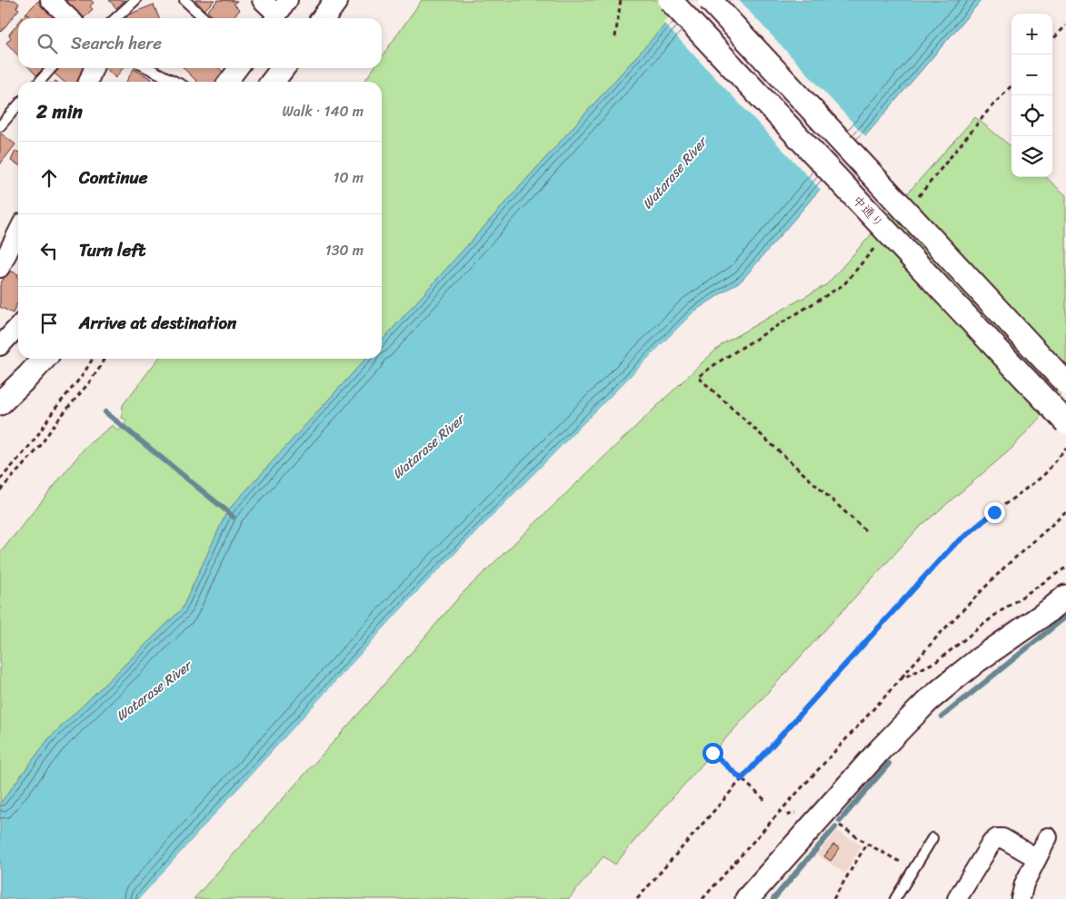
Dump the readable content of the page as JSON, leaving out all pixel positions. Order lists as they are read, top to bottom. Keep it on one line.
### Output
{"streets":{"street":["中通り"]},"water":["Watarase River"],"page":{"map_buttons":["+","−"],"search":"Search here","heading":["2 min","Walk · 140 m"],"list":[["Continue","10 m"],["Turn left","130 m"],"Arrive at destination"]}}
